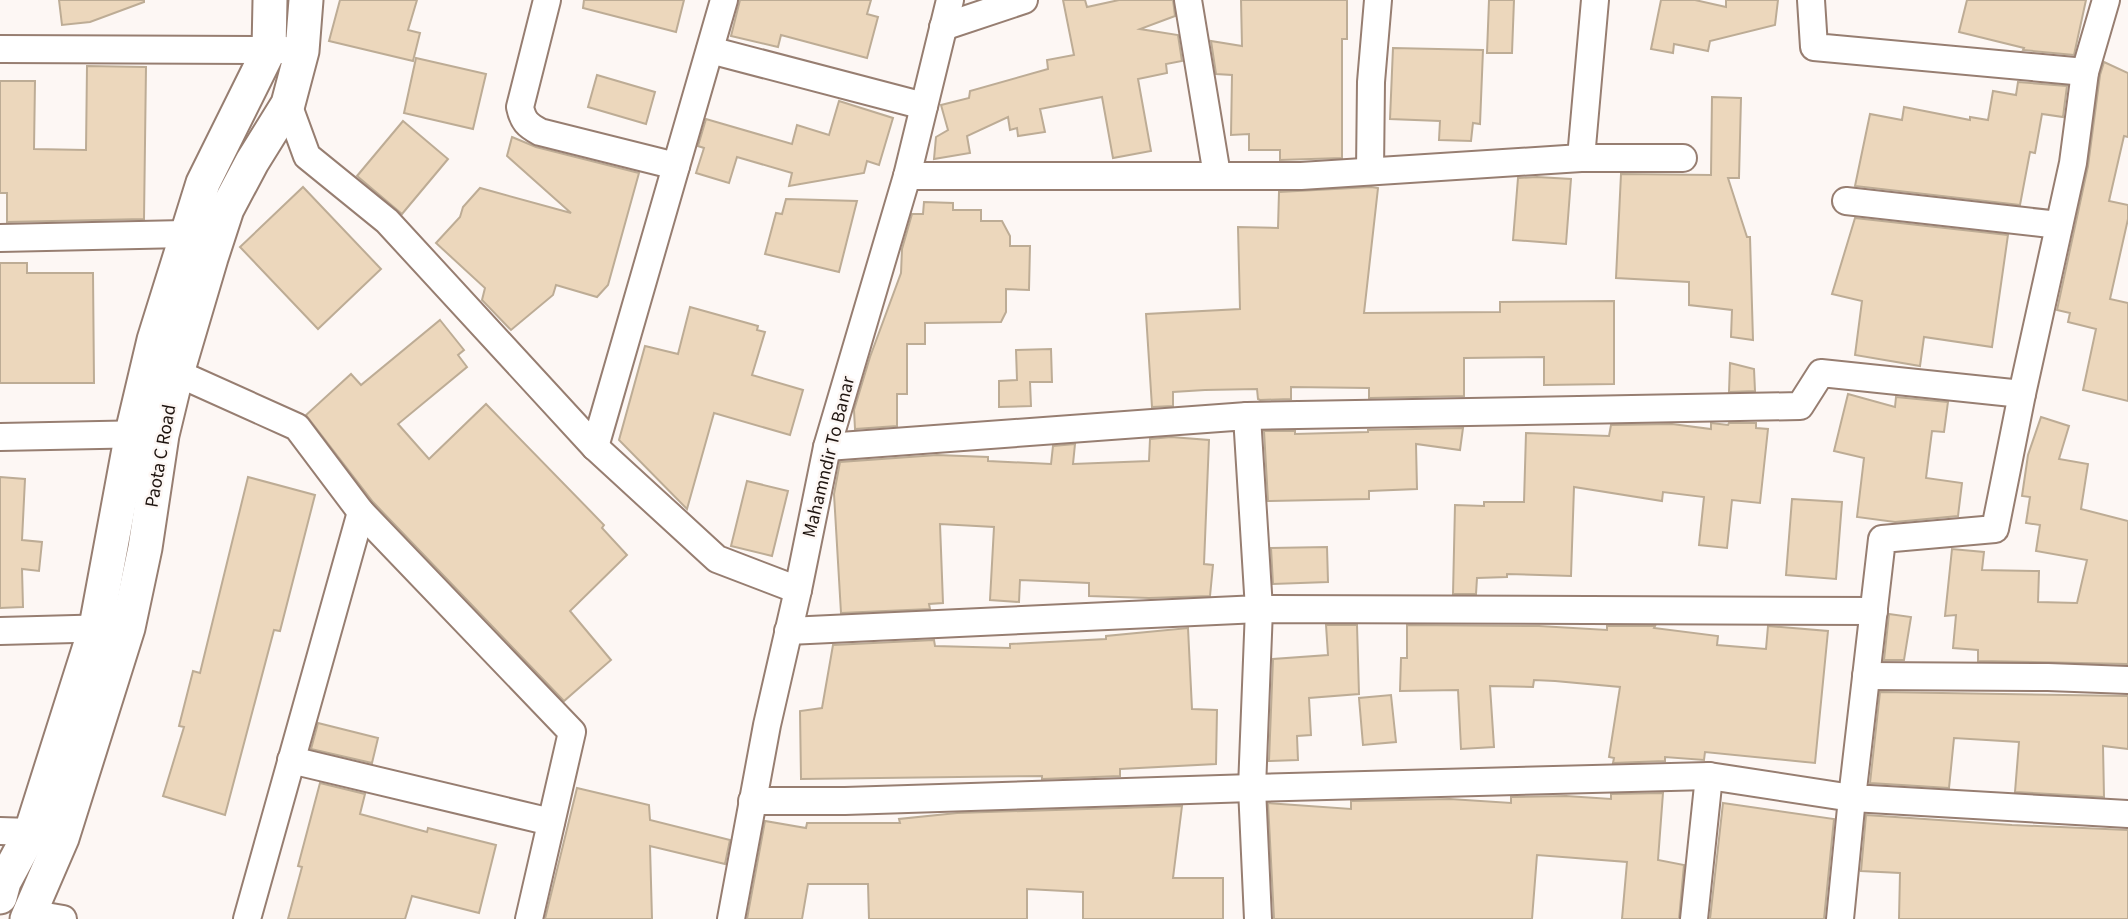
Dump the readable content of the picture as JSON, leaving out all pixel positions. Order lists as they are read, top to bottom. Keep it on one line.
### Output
{"streets":{"street":["Paota C Road","Mahamndir To Banar"]}}
